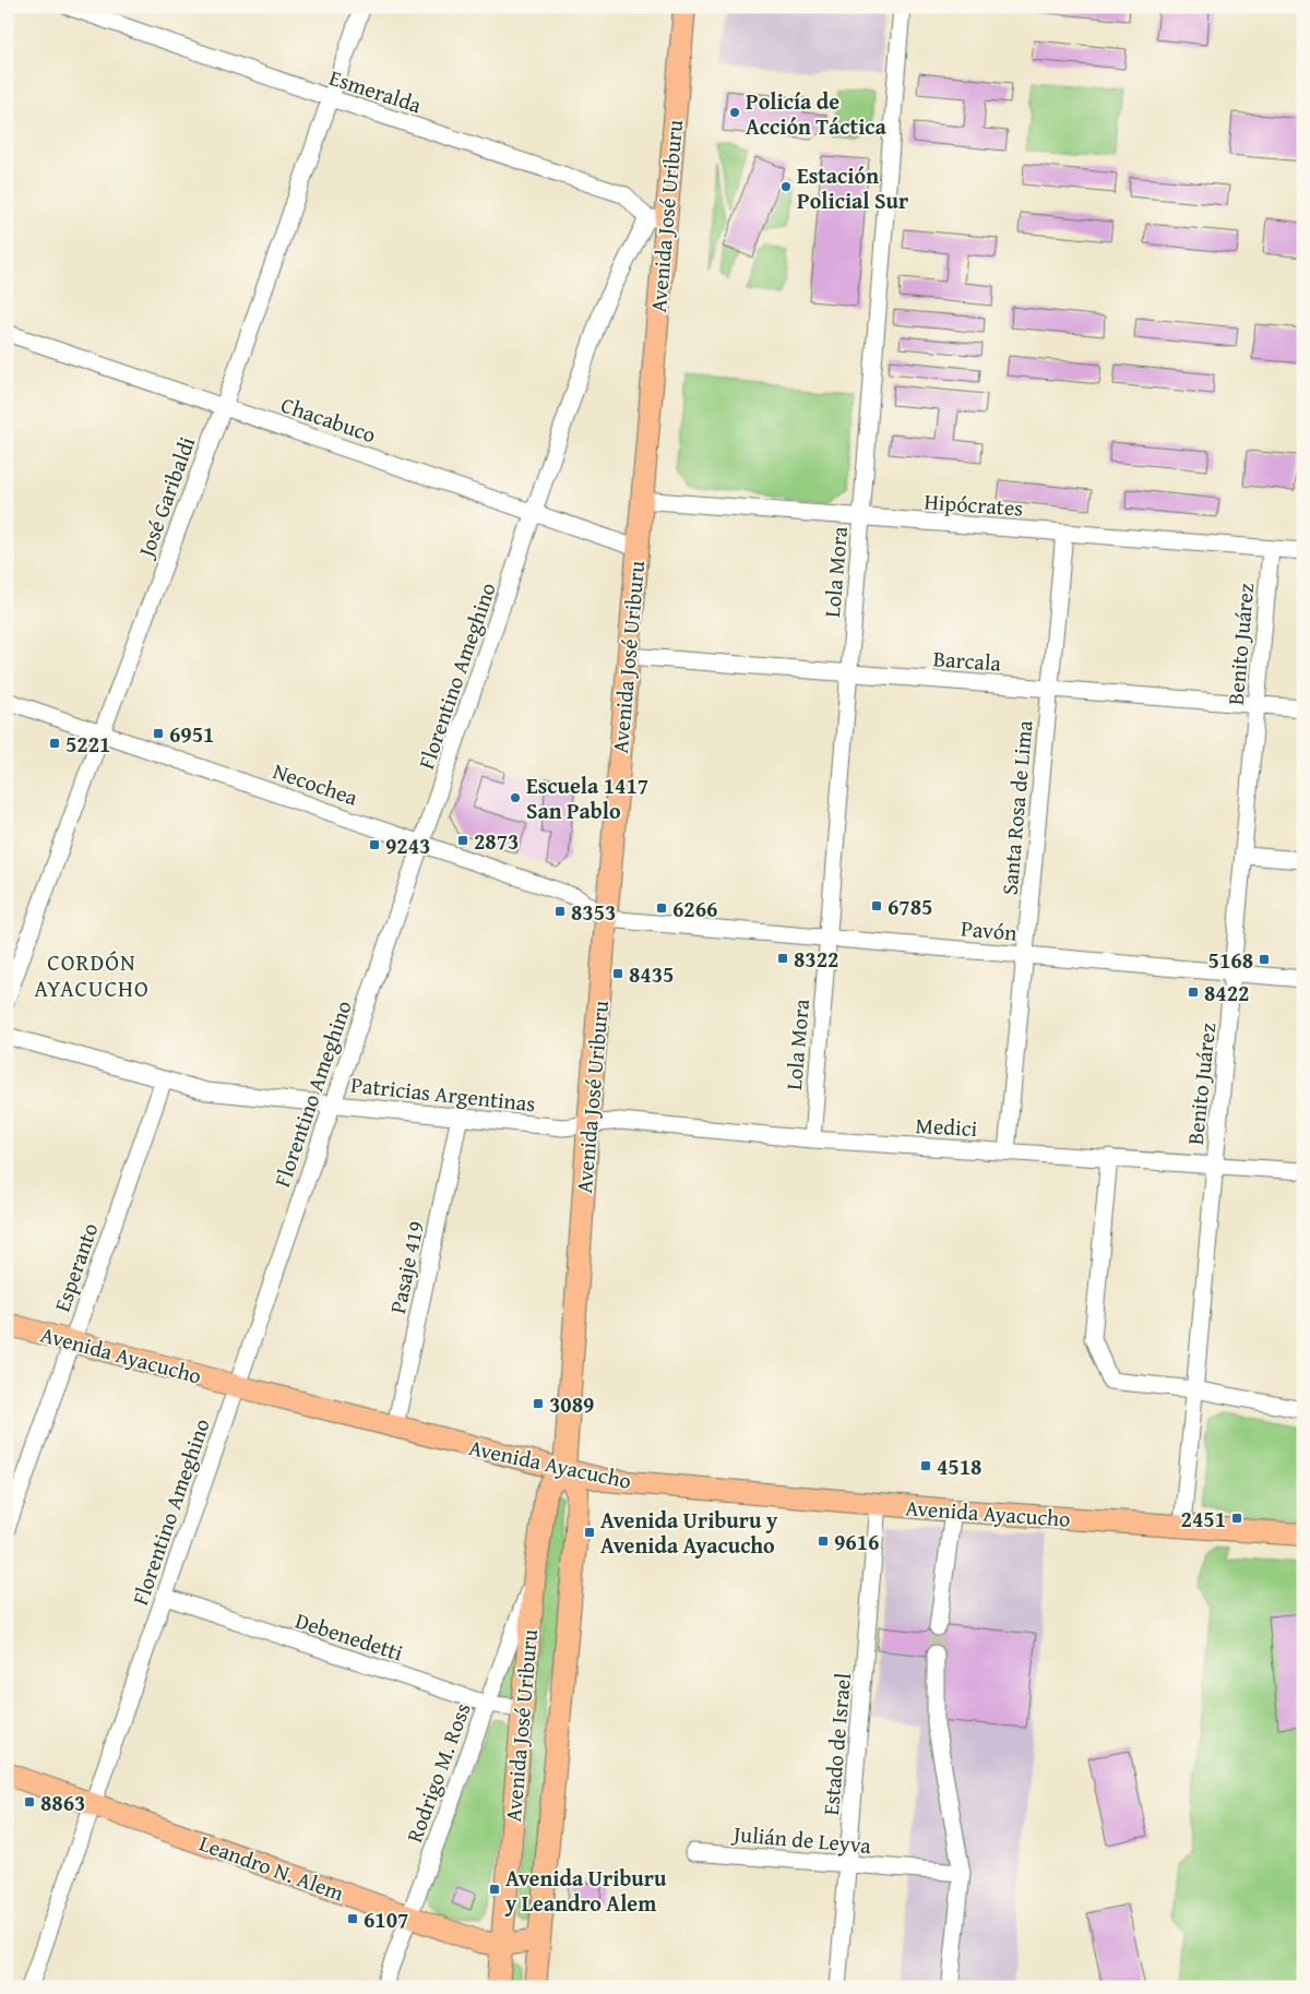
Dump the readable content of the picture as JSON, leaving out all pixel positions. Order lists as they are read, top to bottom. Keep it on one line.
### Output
{"streets":{"main road":["Avenida José Uriburu","Avenida Ayacucho","Leandro N. Alem"],"street":["Esmeralda","Chacabuco","José Garibaldi","Hipócrates","Lola Mora","Benito Juárez","Barcala","Florentino Ameghino","Necochea","Santa Rosa de Lima","Pavón","Patricias Argentinas","Medici","Esperanto","Pasaje 419","Debenedetti","Estado de Israel","Rodrigo M. Ross","Julián de Leyva"]},"crossings":[["Esmeralda","Avenida José Uriburu"],["Esmeralda","José Garibaldi"],["Esmeralda","Florentino Ameghino"],["Avenida José Uriburu","Chacabuco"],["Avenida José Uriburu","Hipócrates"],["Avenida José Uriburu","Barcala"],["Avenida José Uriburu","Florentino Ameghino"],["Avenida José Uriburu","Necochea"],["Avenida José Uriburu","Pavón"],["Avenida José Uriburu","Patricias Argentinas"],["Avenida José Uriburu","Medici"],["Avenida José Uriburu","Avenida Ayacucho"],["Avenida José Uriburu","Debenedetti"],["Avenida José Uriburu","Rodrigo M. Ross"],["Avenida José Uriburu","Leandro N. Alem"],["Chacabuco","José Garibaldi"],["Chacabuco","Florentino Ameghino"],["José Garibaldi","Necochea"],["Hipócrates","Lola Mora"],["Hipócrates","Benito Juárez"],["Hipócrates","Santa Rosa de Lima"],["Lola Mora","Barcala"],["Lola Mora","Pavón"],["Lola Mora","Medici"],["Benito Juárez","Barcala"],["Benito Juárez","Pavón"],["Benito Juárez","Medici"],["Benito Juárez","Avenida Ayacucho"],["Barcala","Santa Rosa de Lima"],["Florentino Ameghino","Necochea"],["Florentino Ameghino","Patricias Argentinas"],["Florentino Ameghino","Avenida Ayacucho"],["Florentino Ameghino","Debenedetti"],["Florentino Ameghino","Leandro N. Alem"],["Necochea","Pavón"],["Santa Rosa de Lima","Pavón"],["Santa Rosa de Lima","Medici"],["Patricias Argentinas","Medici"],["Patricias Argentinas","Esperanto"],["Patricias Argentinas","Pasaje 419"],["Esperanto","Avenida Ayacucho"],["Pasaje 419","Avenida Ayacucho"],["Avenida Ayacucho","Estado de Israel"],["Debenedetti","Rodrigo M. Ross"],["Estado de Israel","Julián de Leyva"],["Rodrigo M. Ross","Leandro N. Alem"]],"districts":["CORDÓN AYACUCHO"],"places":{"other":["Policía de Acción Táctica","Estación Policial Sur","Escuela 1417 San Pablo"],"transit":["6951","5221","2873","9243","6785","6266","8353","8322","5168","8435","8422","3089","4518","2451","Avenida Uriburu y Avenida Ayacucho","9616","8863","Avenida Uriburu y Leandro Alem","6107"]}}
